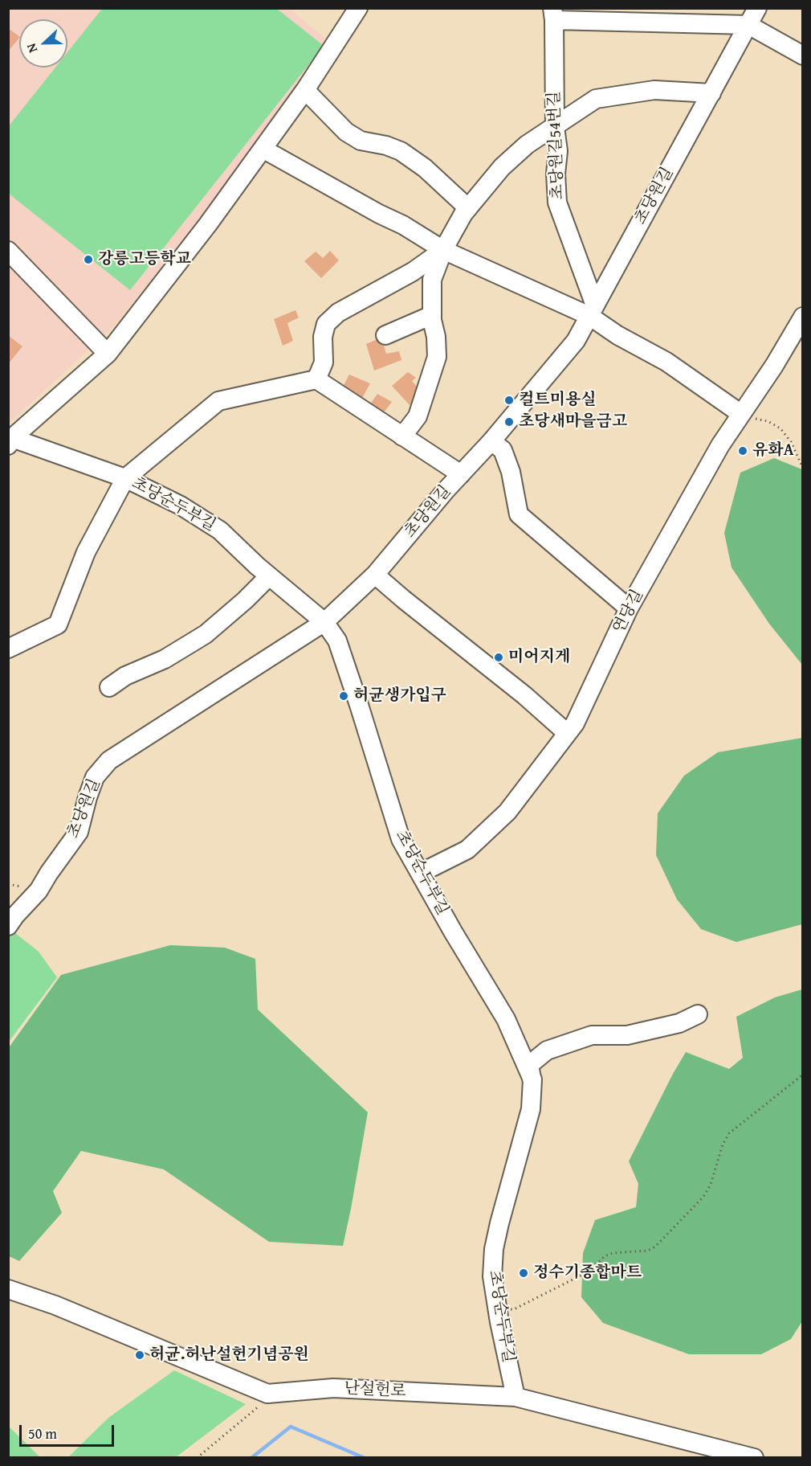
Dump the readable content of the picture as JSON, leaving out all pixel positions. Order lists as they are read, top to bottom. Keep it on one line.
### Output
{"streets":{"street":["초당원길54번길","초당원길","초당순두부길","연당길","난설헌로"]},"crossings":[["초당원길54번길","초당원길"],["초당원길","초당순두부길"],["초당순두부길","연당길"],["초당순두부길","난설헌로"]],"places":["강릉고등학교","컬트미용실","초당새마을금고","유화A","미어지게","허균생가입구","정수기종합마트","허균.허난설헌기념공원"],"scale_bar":"50 m","north":"left"}
